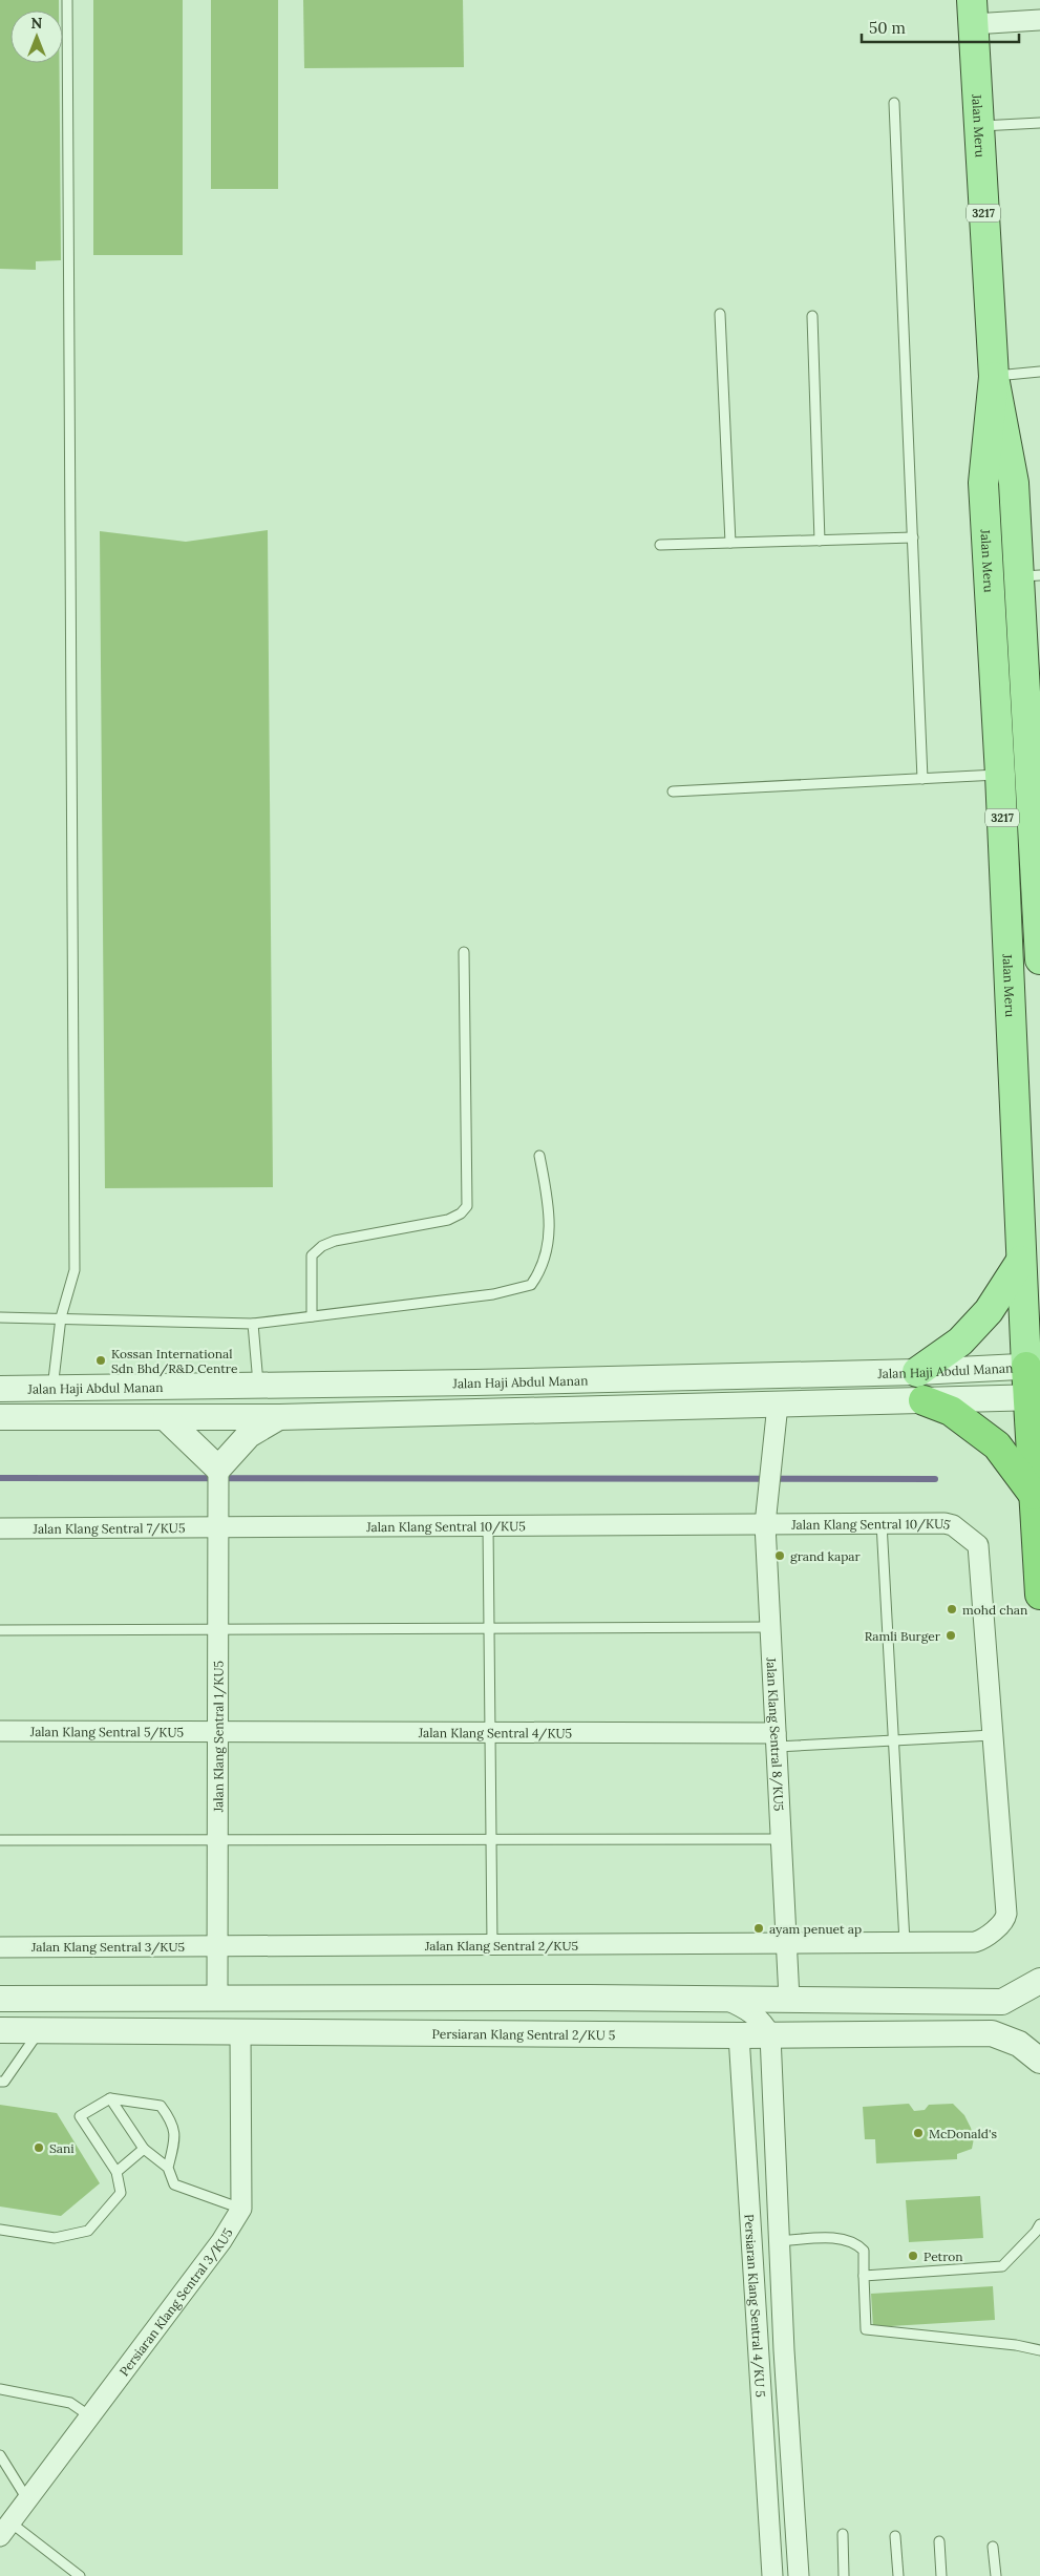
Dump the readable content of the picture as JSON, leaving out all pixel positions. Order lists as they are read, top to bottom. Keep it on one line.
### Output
{"streets":{"highway":["Jalan Meru","3217"],"street":["Jalan Haji Abdul Manan","Jalan Klang Sentral 10/KU5","Jalan Klang Sentral 7/KU5","Jalan Klang Sentral 5/KU5","Jalan Klang Sentral 4/KU5","Jalan Klang Sentral 8/KU5","Jalan Klang Sentral 1/KU5","Jalan Klang Sentral 2/KU5","Jalan Klang Sentral 3/KU5","Persiaran Klang Sentral 2/KU 5","Persiaran Klang Sentral 3/KU5","Persiaran Klang Sentral 4/KU 5"]},"crossings":[["Jalan Meru","Jalan Haji Abdul Manan"],["Jalan Klang Sentral 10/KU5","Jalan Klang Sentral 7/KU5"],["Jalan Klang Sentral 10/KU5","Jalan Klang Sentral 8/KU5"],["Jalan Klang Sentral 10/KU5","Jalan Klang Sentral 1/KU5"],["Jalan Klang Sentral 10/KU5","Jalan Klang Sentral 2/KU5"],["Jalan Klang Sentral 7/KU5","Jalan Klang Sentral 1/KU5"],["Jalan Klang Sentral 5/KU5","Jalan Klang Sentral 4/KU5"],["Jalan Klang Sentral 5/KU5","Jalan Klang Sentral 1/KU5"],["Jalan Klang Sentral 4/KU5","Jalan Klang Sentral 8/KU5"],["Jalan Klang Sentral 4/KU5","Jalan Klang Sentral 1/KU5"],["Jalan Klang Sentral 8/KU5","Jalan Klang Sentral 2/KU5"],["Jalan Klang Sentral 1/KU5","Jalan Klang Sentral 2/KU5"],["Jalan Klang Sentral 1/KU5","Jalan Klang Sentral 3/KU5"],["Jalan Klang Sentral 2/KU5","Jalan Klang Sentral 3/KU5"],["Persiaran Klang Sentral 2/KU 5","Persiaran Klang Sentral 4/KU 5"]],"places":["Kossan International Sdn Bhd/R&D Centre","grand kapar","mohd chan","Ramli Burger","ayam penuet ap","McDonald's","Sani","Petron"],"scale_bar":"50 m","north":"top"}
